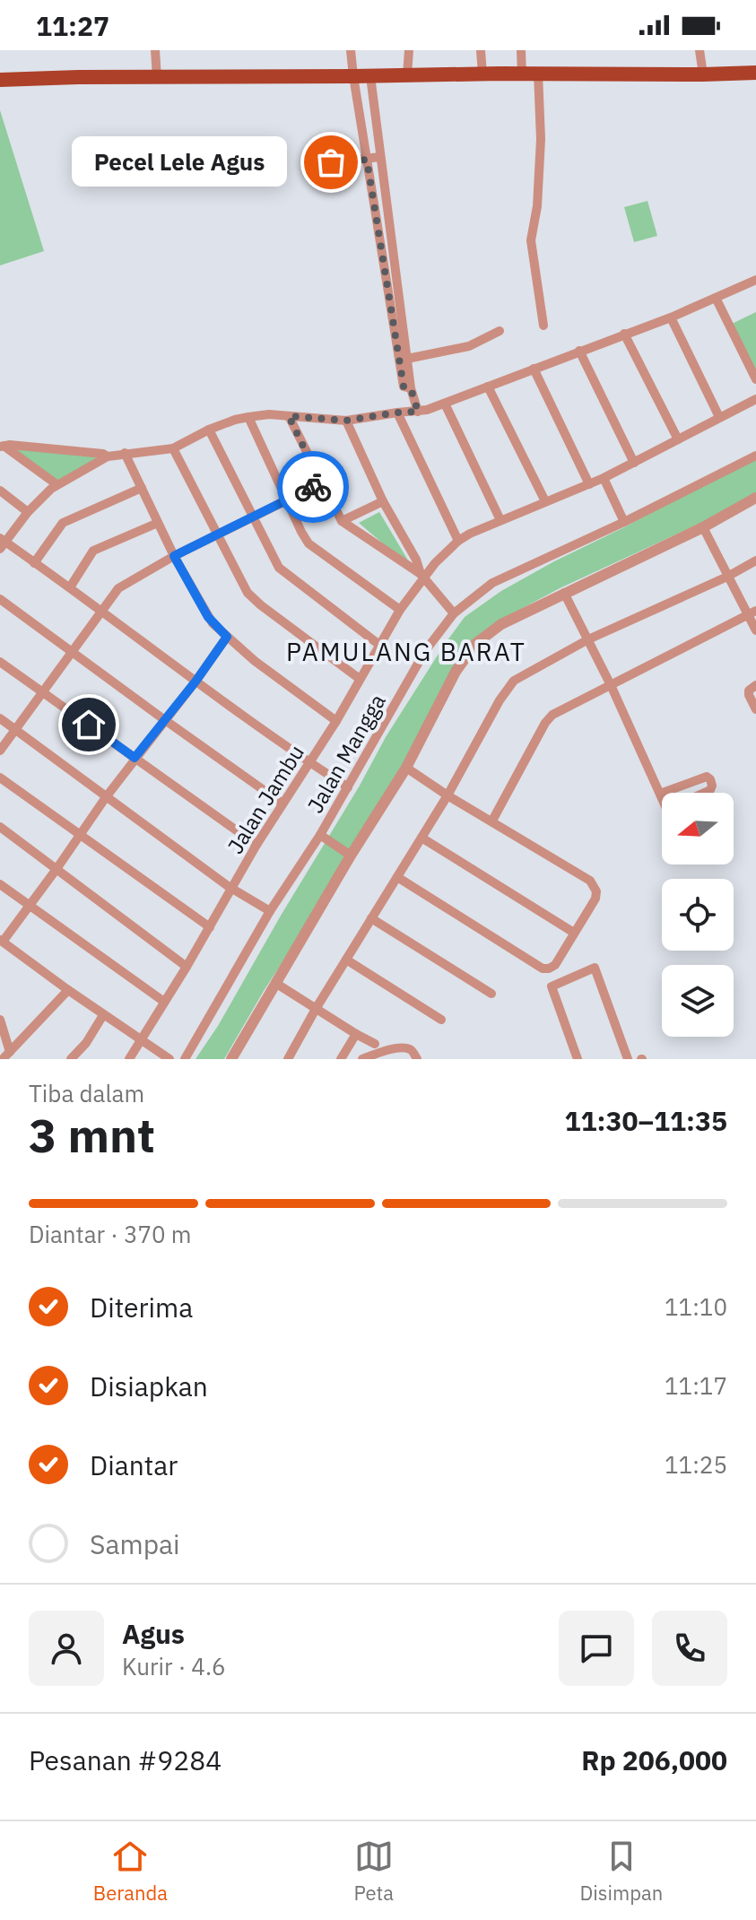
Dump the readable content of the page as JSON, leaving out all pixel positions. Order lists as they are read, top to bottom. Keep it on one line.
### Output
{"streets":{"street":["Jalan Mangga","Jalan Jambu"]},"districts":["PAMULANG BARAT"],"places":["Pecel Lele Agus"],"north":"left","page":{"status":"11:27","bubble":"Pecel Lele Agus","heading":["3 mnt","Tiba dalam","11:30–11:35"],"panel":["Agus","Kurir · 4.6","Pesanan #9284","Rp 206,000"],"bar":"Diantar · 370 m","list":[["Diterima","11:10"],["Disiapkan","11:17"],["Diantar","11:25"],"Sampai"],"tabs":["Beranda","Peta","Disimpan"]}}
